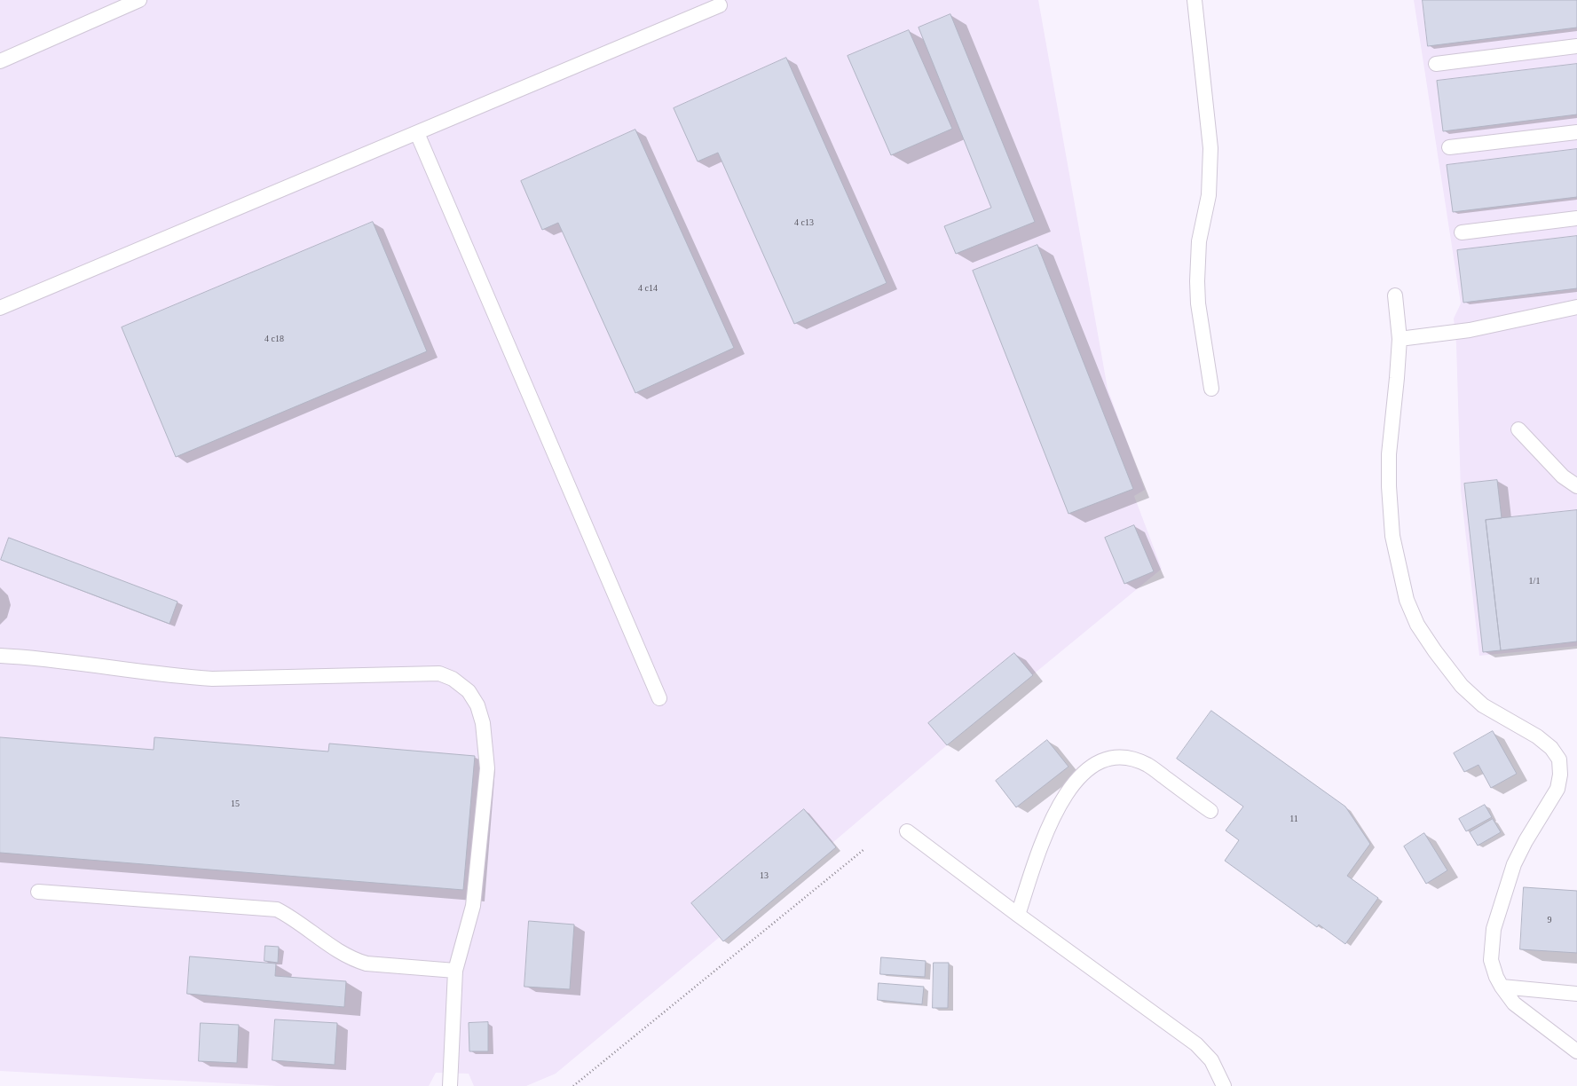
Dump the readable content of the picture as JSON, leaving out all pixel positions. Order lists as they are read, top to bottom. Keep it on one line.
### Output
{"house_numbers":["4 с13","4 с14","4 с18","1/1","15","11","13","9"]}
